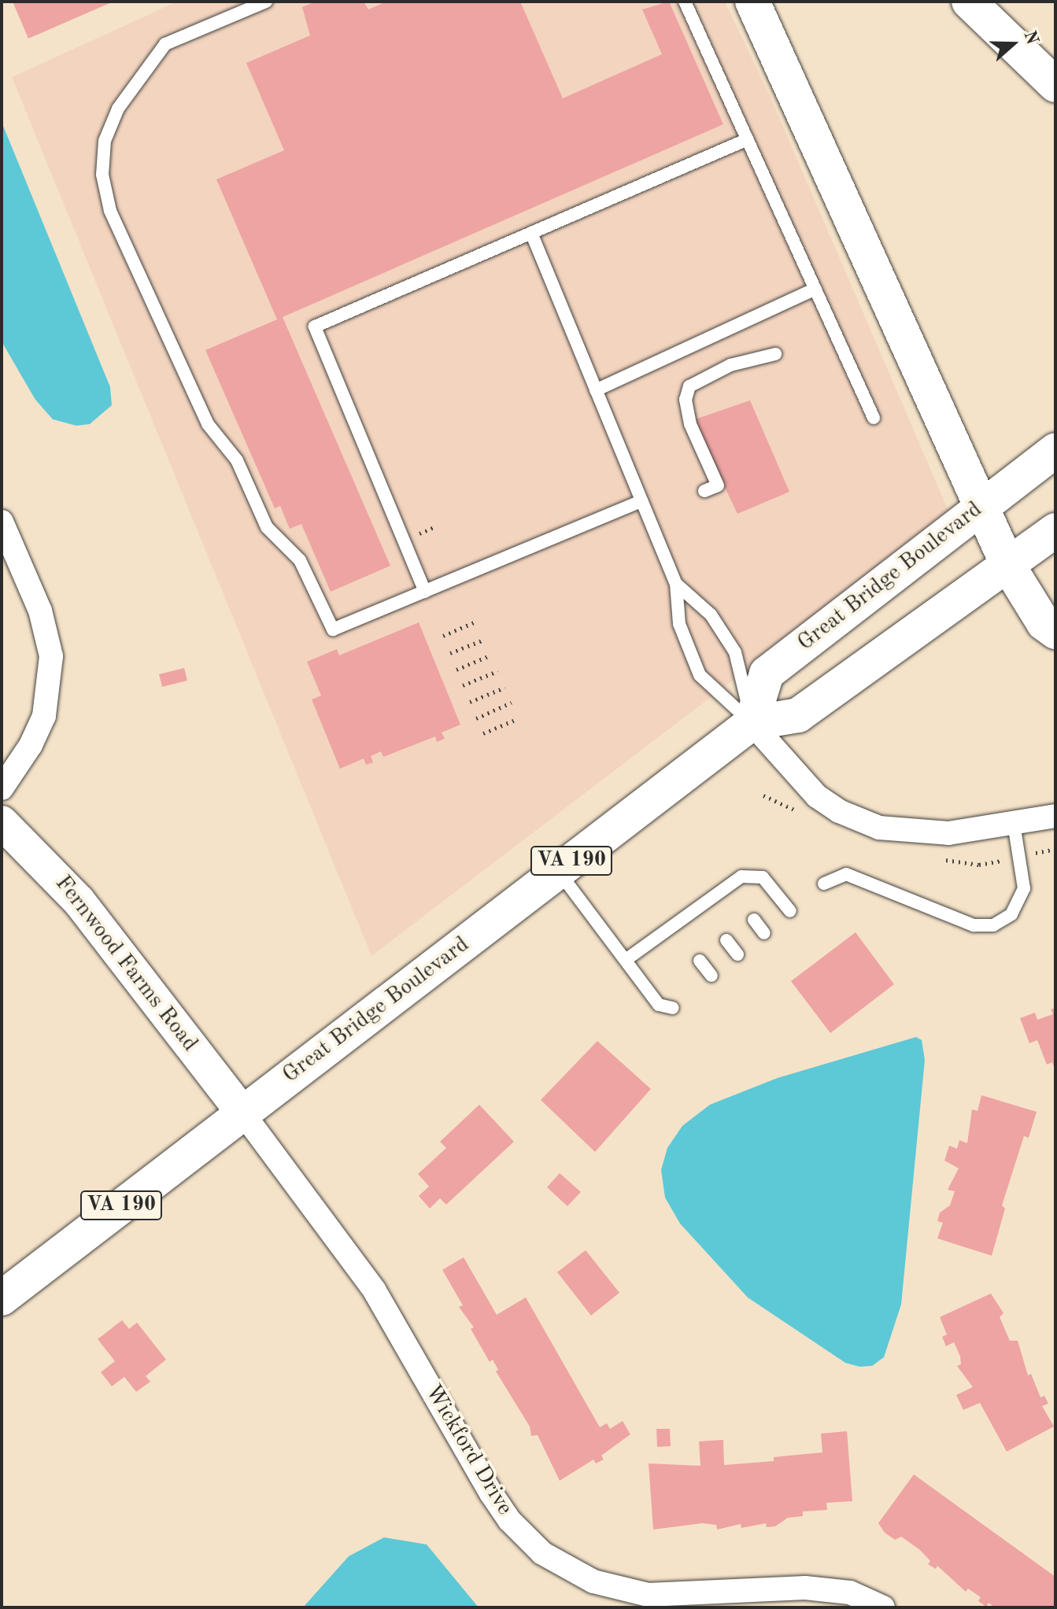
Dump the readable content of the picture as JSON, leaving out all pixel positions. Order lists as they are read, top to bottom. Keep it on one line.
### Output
{"streets":{"main road":["Great Bridge Boulevard","VA 190"],"street":["Fernwood Farms Road","Wickford Drive"]},"crossings":[["Great Bridge Boulevard","Fernwood Farms Road"],["Great Bridge Boulevard","Wickford Drive"],["Fernwood Farms Road","Wickford Drive"]],"north":"right"}
